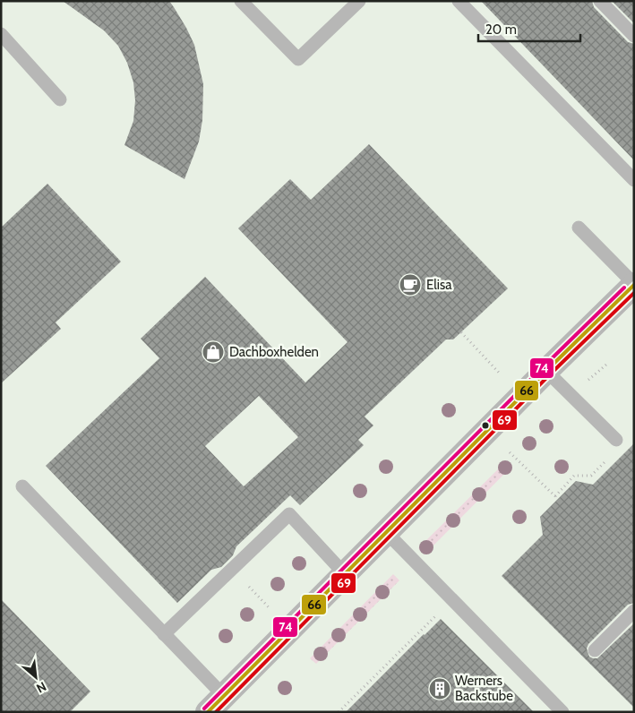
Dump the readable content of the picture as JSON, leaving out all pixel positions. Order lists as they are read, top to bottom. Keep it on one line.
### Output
{"places":{"cafe":["Elisa"],"shop":["Dachboxhelden"],"building":["Werners Backstube"]},"lines":["transit line 66","transit line 74","transit line 69"],"scale_bar":"20 m","north":"bottom right"}
